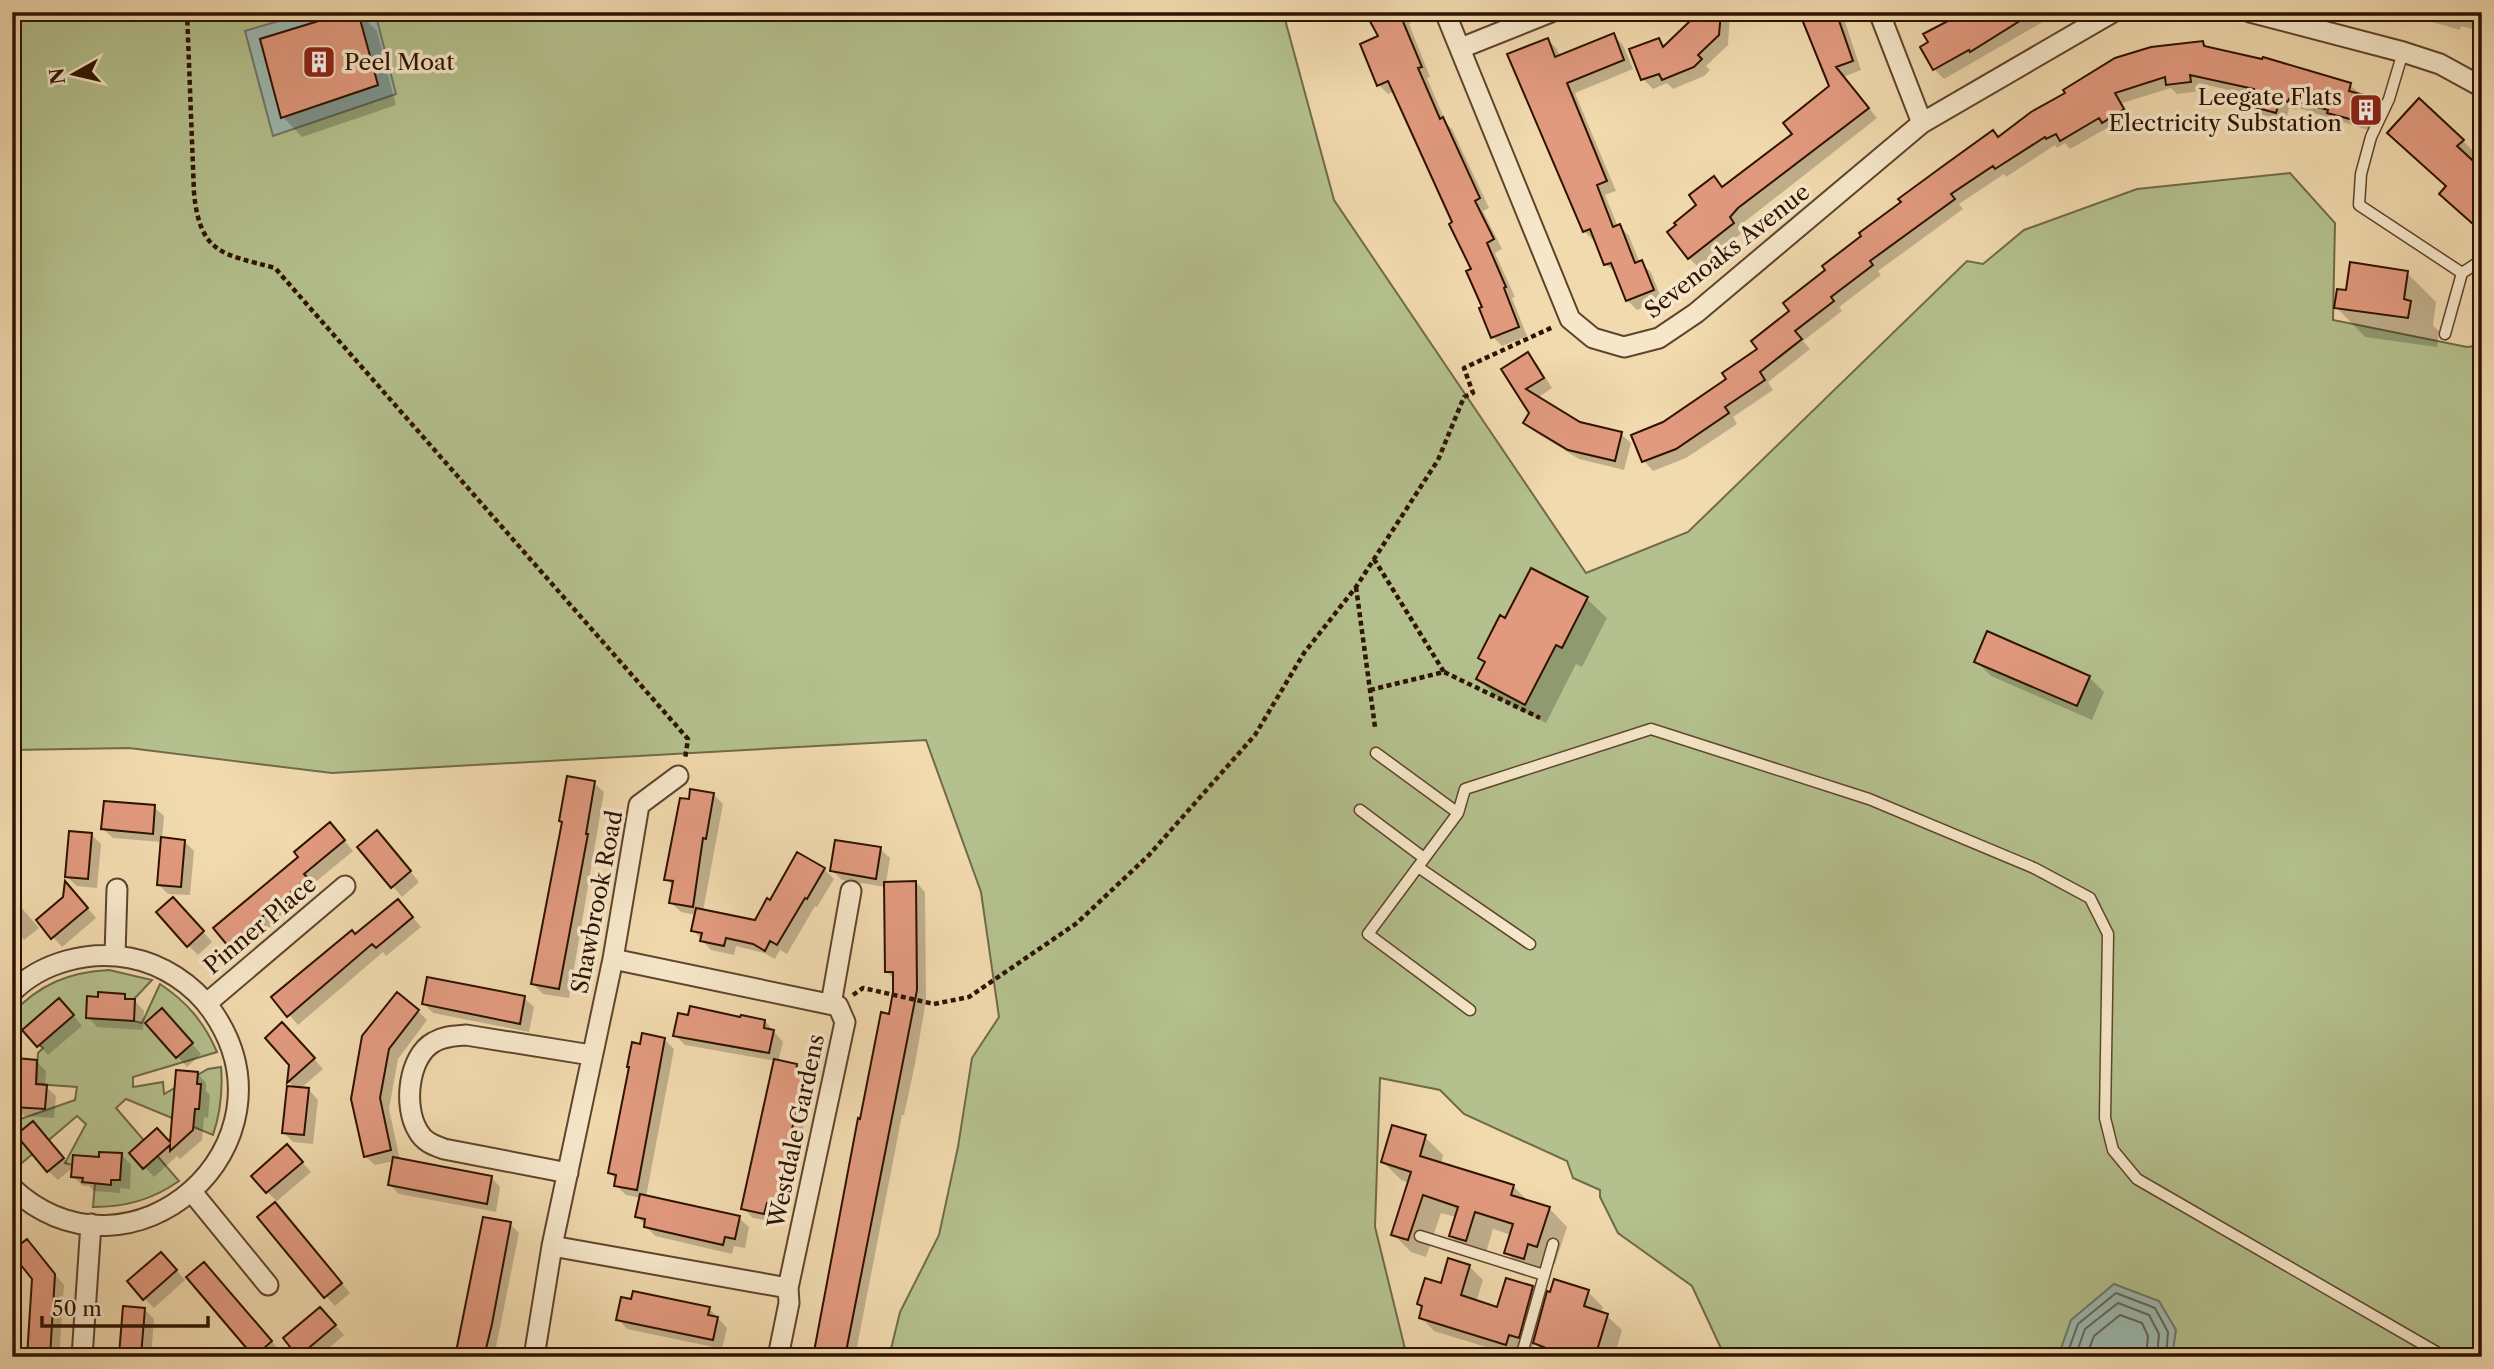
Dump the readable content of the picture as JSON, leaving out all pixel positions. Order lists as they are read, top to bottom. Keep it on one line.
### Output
{"streets":{"street":["Sevenoaks Avenue","Shawbrook Road","Pinner Place","Westdale Gardens"]},"crossings":[["Shawbrook Road","Westdale Gardens"]],"places":{"building":["Peel Moat","Leegate Flats Electricity Substation"]},"scale_bar":"50 m","north":"left"}
